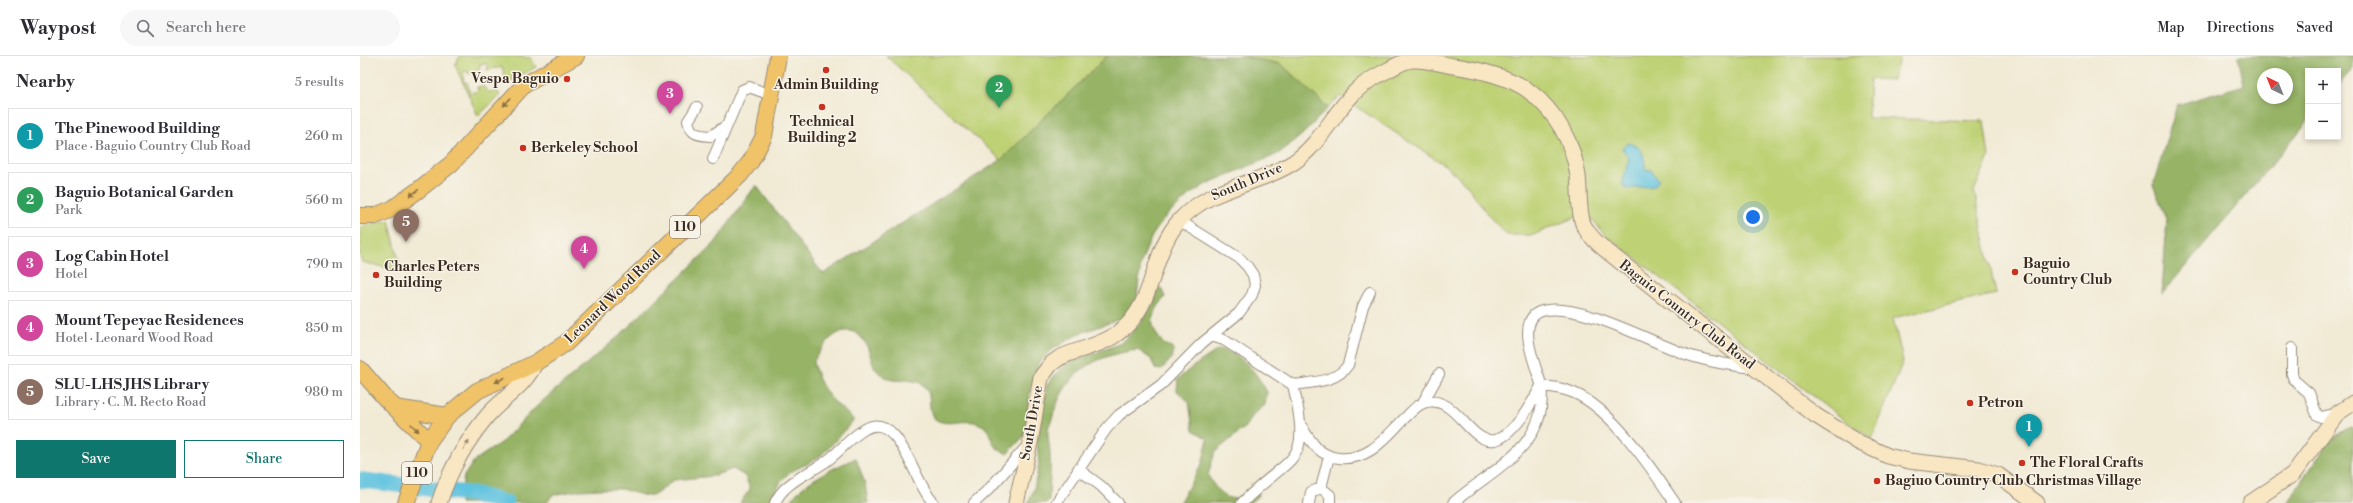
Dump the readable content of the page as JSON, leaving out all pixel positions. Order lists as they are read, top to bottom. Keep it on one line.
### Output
{"streets":{"main road":["South Drive","110","Leonard Wood Road","Baguio Country Club Road"]},"crossings":[["South Drive","Baguio Country Club Road"]],"places":["Admin Building","Vespa Baguio","Technical Building 2","Berkeley School","Baguio Country Club","Charles Peters Building","Petron","The Floral Crafts","Bagiuo Country Club Christmas Village"],"north":"top left","page":{"header":"Waypost","search":"Search here","nav":["Map","Directions","Saved"],"heading":["Nearby","5 results"],"map_buttons":["+","−"],"pins":["2","3","5","4","1"],"list":[{"mark":"1","name":"The Pinewood Building","note":"Place · Baguio Country Club Road","value":"260 m"},{"mark":"2","name":"Baguio Botanical Garden","note":"Park","value":"560 m"},{"mark":"3","name":"Log Cabin Hotel","note":"Hotel","value":"790 m"},{"mark":"4","name":"Mount Tepeyac Residences","note":"Hotel · Leonard Wood Road","value":"850 m"},{"mark":"5","name":"SLU-LHS JHS Library","note":"Library · C. M. Recto Road","value":"980 m"}],"buttons":["Save","Share"]}}
